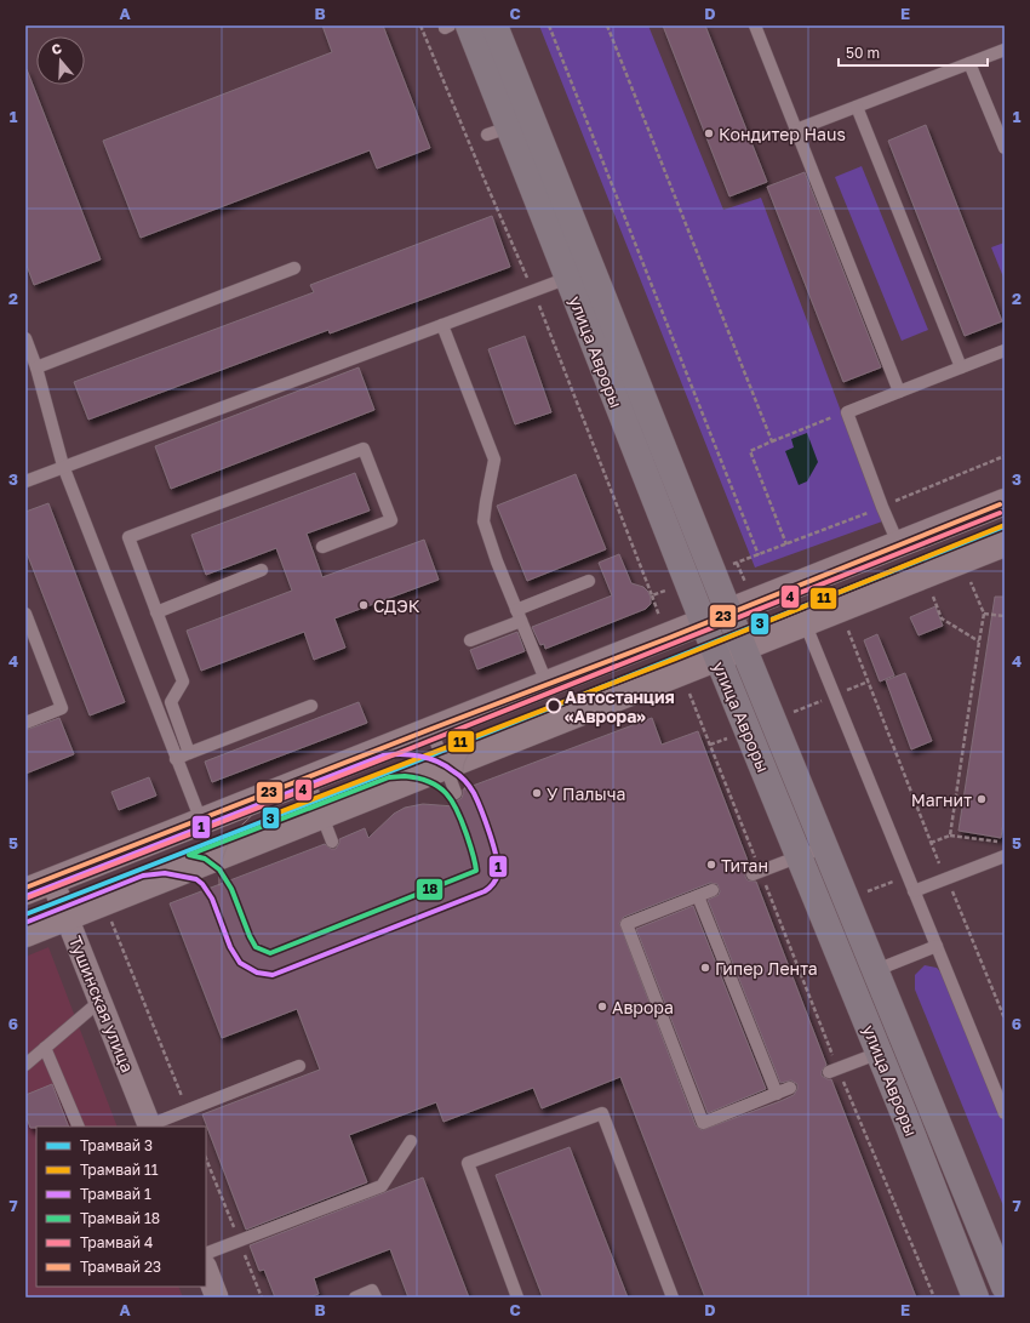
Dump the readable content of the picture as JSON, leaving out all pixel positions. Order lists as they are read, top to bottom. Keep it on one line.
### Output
{"streets":{"main road":["улица Авроры"],"street":["Тушинская улица"]},"places":["Кондитер Haus","СДЭК","Автостанция «Аврора»","У Палыча","Магнит","Титан","Гипер Лента","Аврора"],"lines":["tram line 23","tram line 4","tram line 11","tram line 3","tram line 1","tram line 18"],"legend":["Трамвай 3","Трамвай 11","Трамвай 1","Трамвай 18","Трамвай 4","Трамвай 23"],"scale_bar":"50 m","north":"top","grid":{"columns":["A","B","C","D","E"],"rows":["1","2","3","4","5","6","7"]}}
